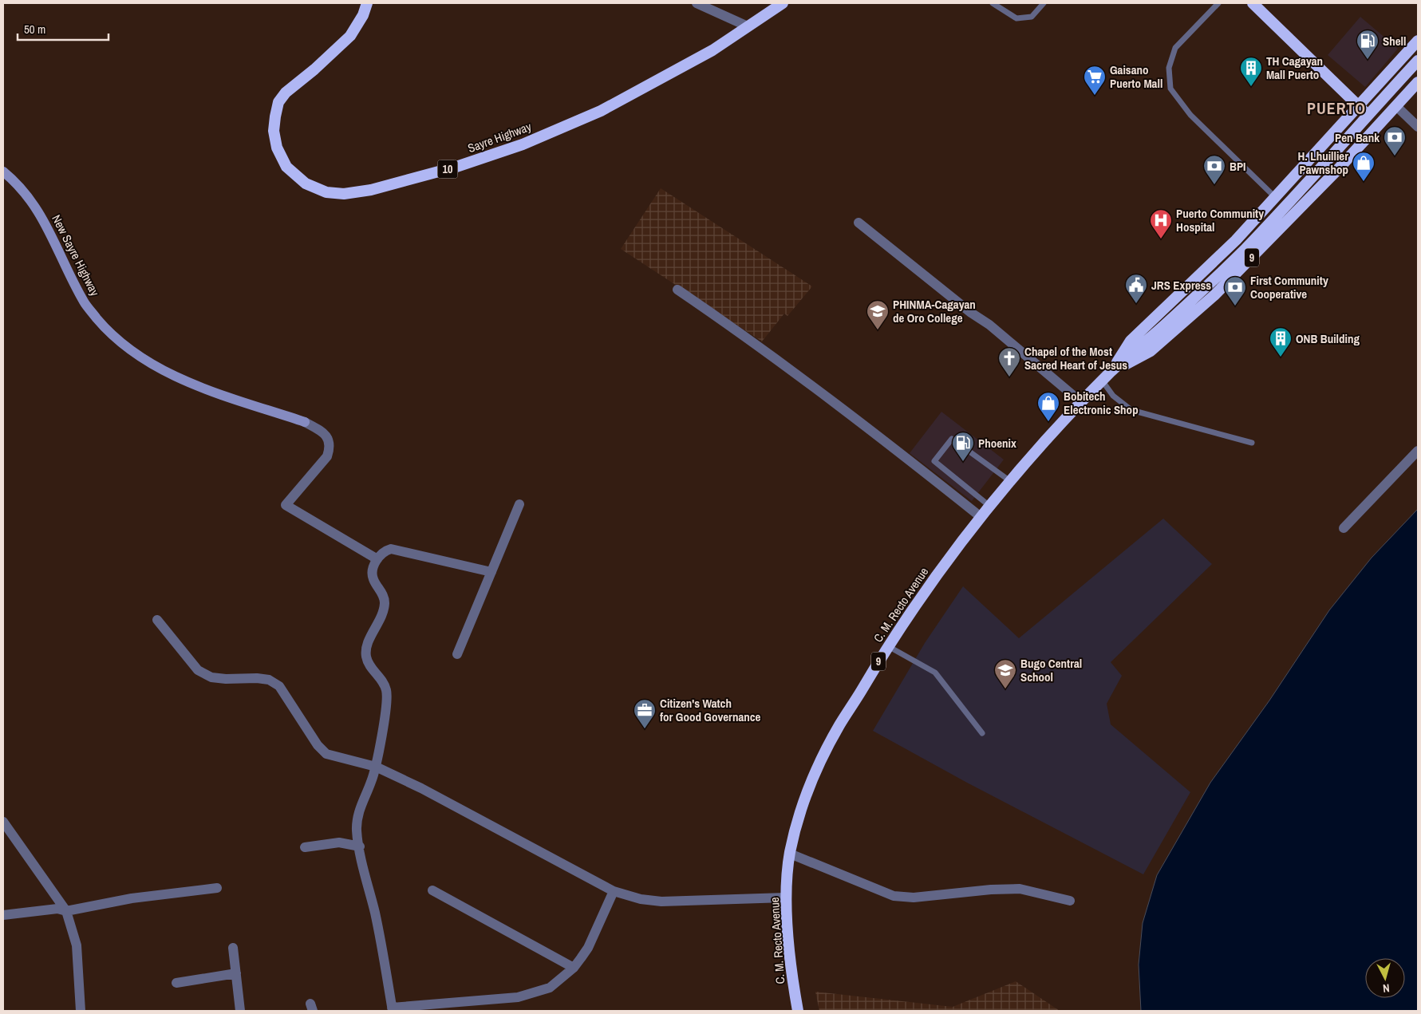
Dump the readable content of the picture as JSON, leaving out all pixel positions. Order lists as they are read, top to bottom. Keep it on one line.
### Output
{"streets":{"highway":["Sayre Highway","10","9","C. M. Recto Avenue"],"main road":["New Sayre Highway"]},"districts":["PUERTO"],"places":{"fuel station":["Shell","Phoenix"],"building":["TH Cagayan Mall Puerto","ONB Building"],"supermarket":["Gaisano Puerto Mall"],"bank":["Pen Bank","BPI","First Community Cooperative"],"shop":["H. Lhuillier Pawnshop","Bobitech Electronic Shop"],"hospital":["Puerto Community Hospital"],"public building":["JRS Express"],"school or university":["PHINMA-Cagayan de Oro College","Bugo Central School"],"church":["Chapel of the Most Sacred Heart of Jesus"],"office":["Citizen's Watch for Good Governance"]},"scale_bar":"50 m","north":"bottom"}
